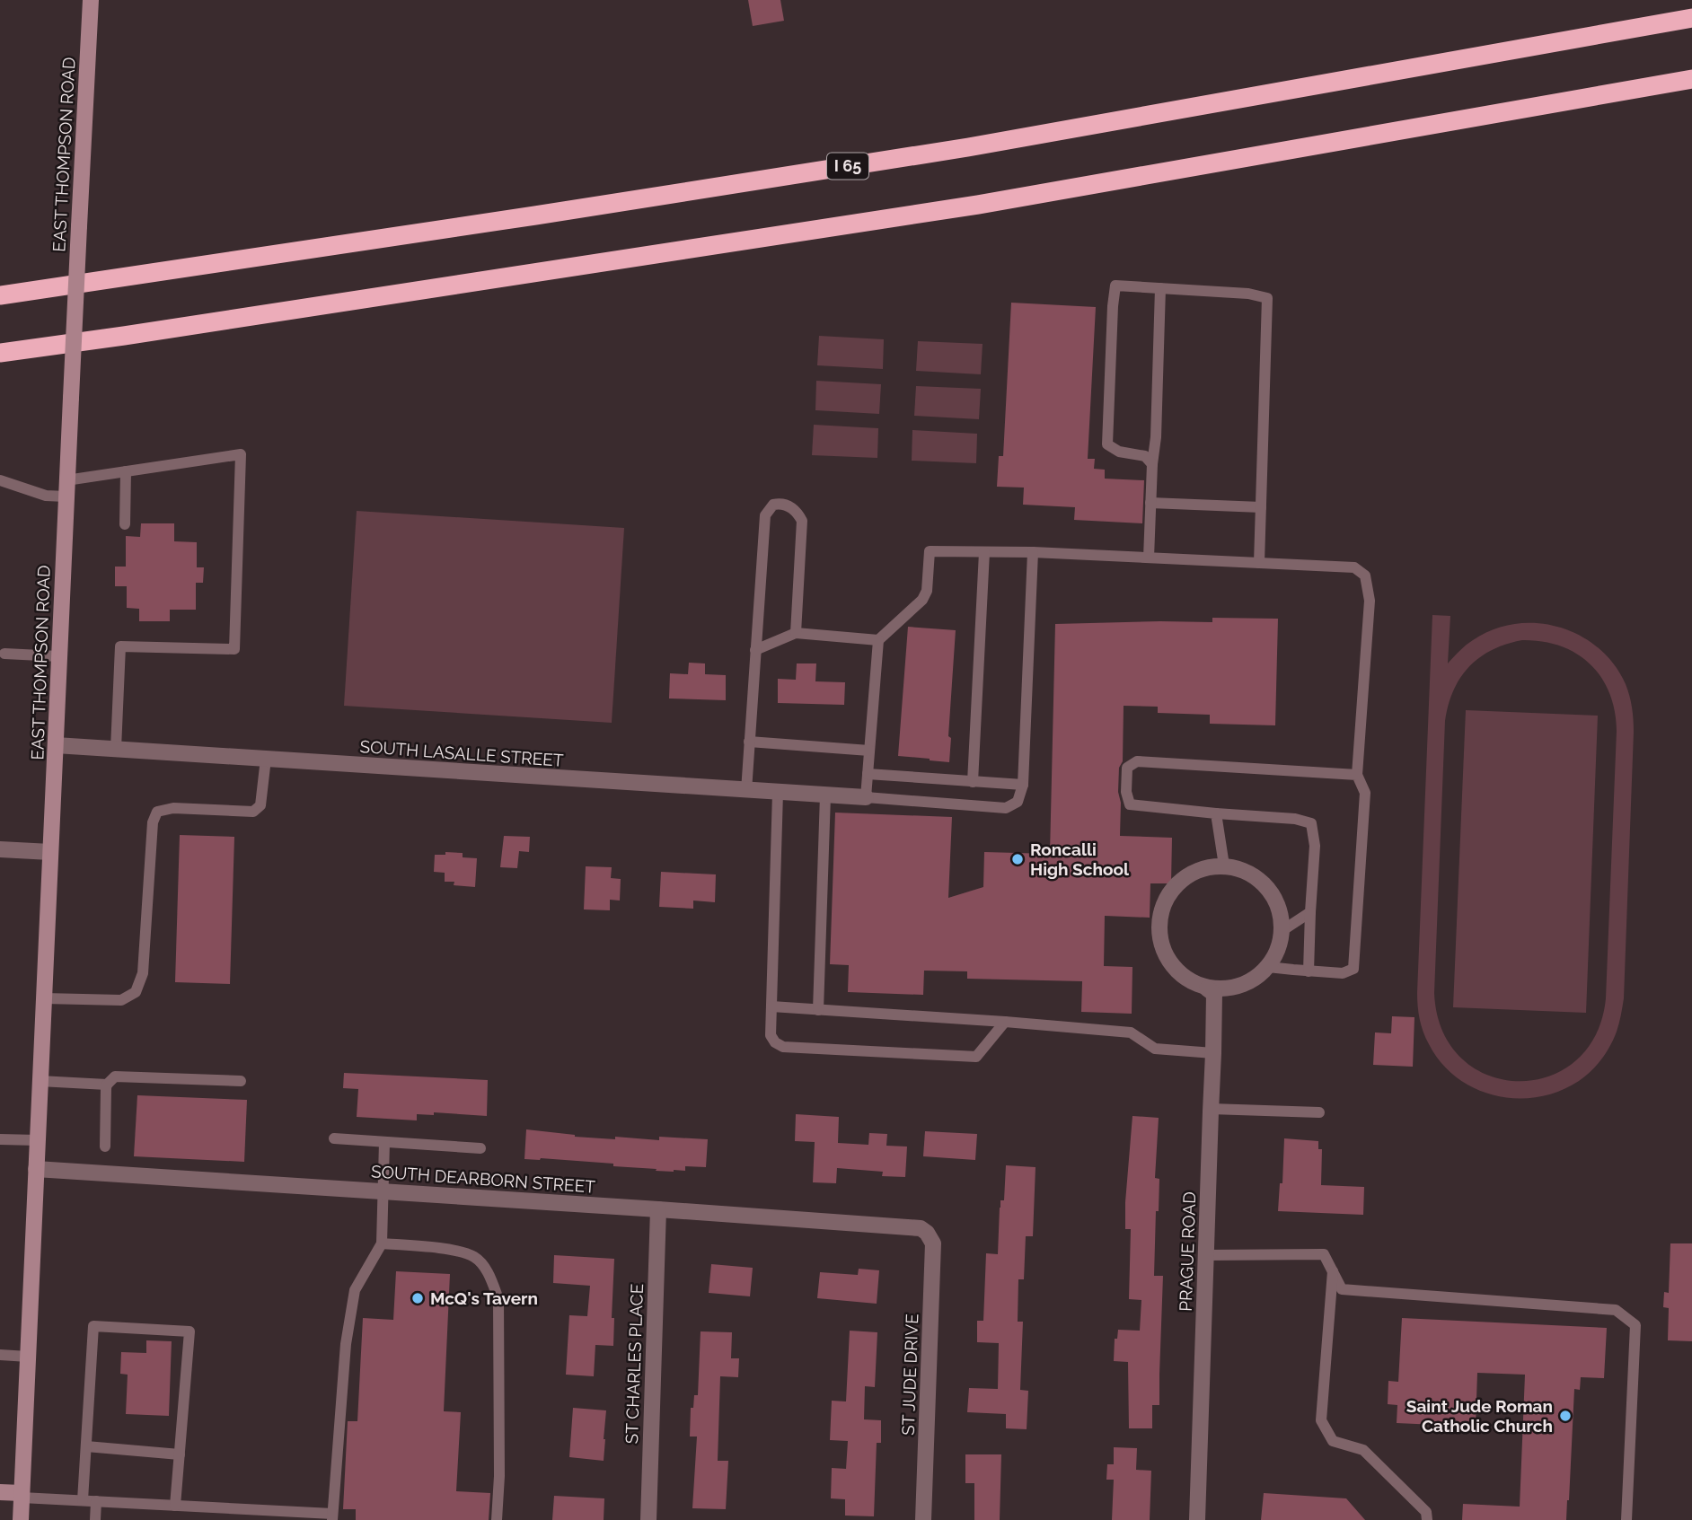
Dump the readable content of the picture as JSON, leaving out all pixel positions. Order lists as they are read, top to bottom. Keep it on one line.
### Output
{"streets":{"highway":["I 65"],"main road":["EAST THOMPSON ROAD"],"street":["SOUTH LASALLE STREET","SOUTH DEARBORN STREET","PRAGUE ROAD","ST CHARLES PLACE","ST JUDE DRIVE"]},"crossings":[["EAST THOMPSON ROAD","SOUTH LASALLE STREET"],["EAST THOMPSON ROAD","SOUTH DEARBORN STREET"],["SOUTH DEARBORN STREET","ST CHARLES PLACE"],["SOUTH DEARBORN STREET","ST JUDE DRIVE"]],"places":["Roncalli High School","McQ's Tavern","Saint Jude Roman Catholic Church"]}
